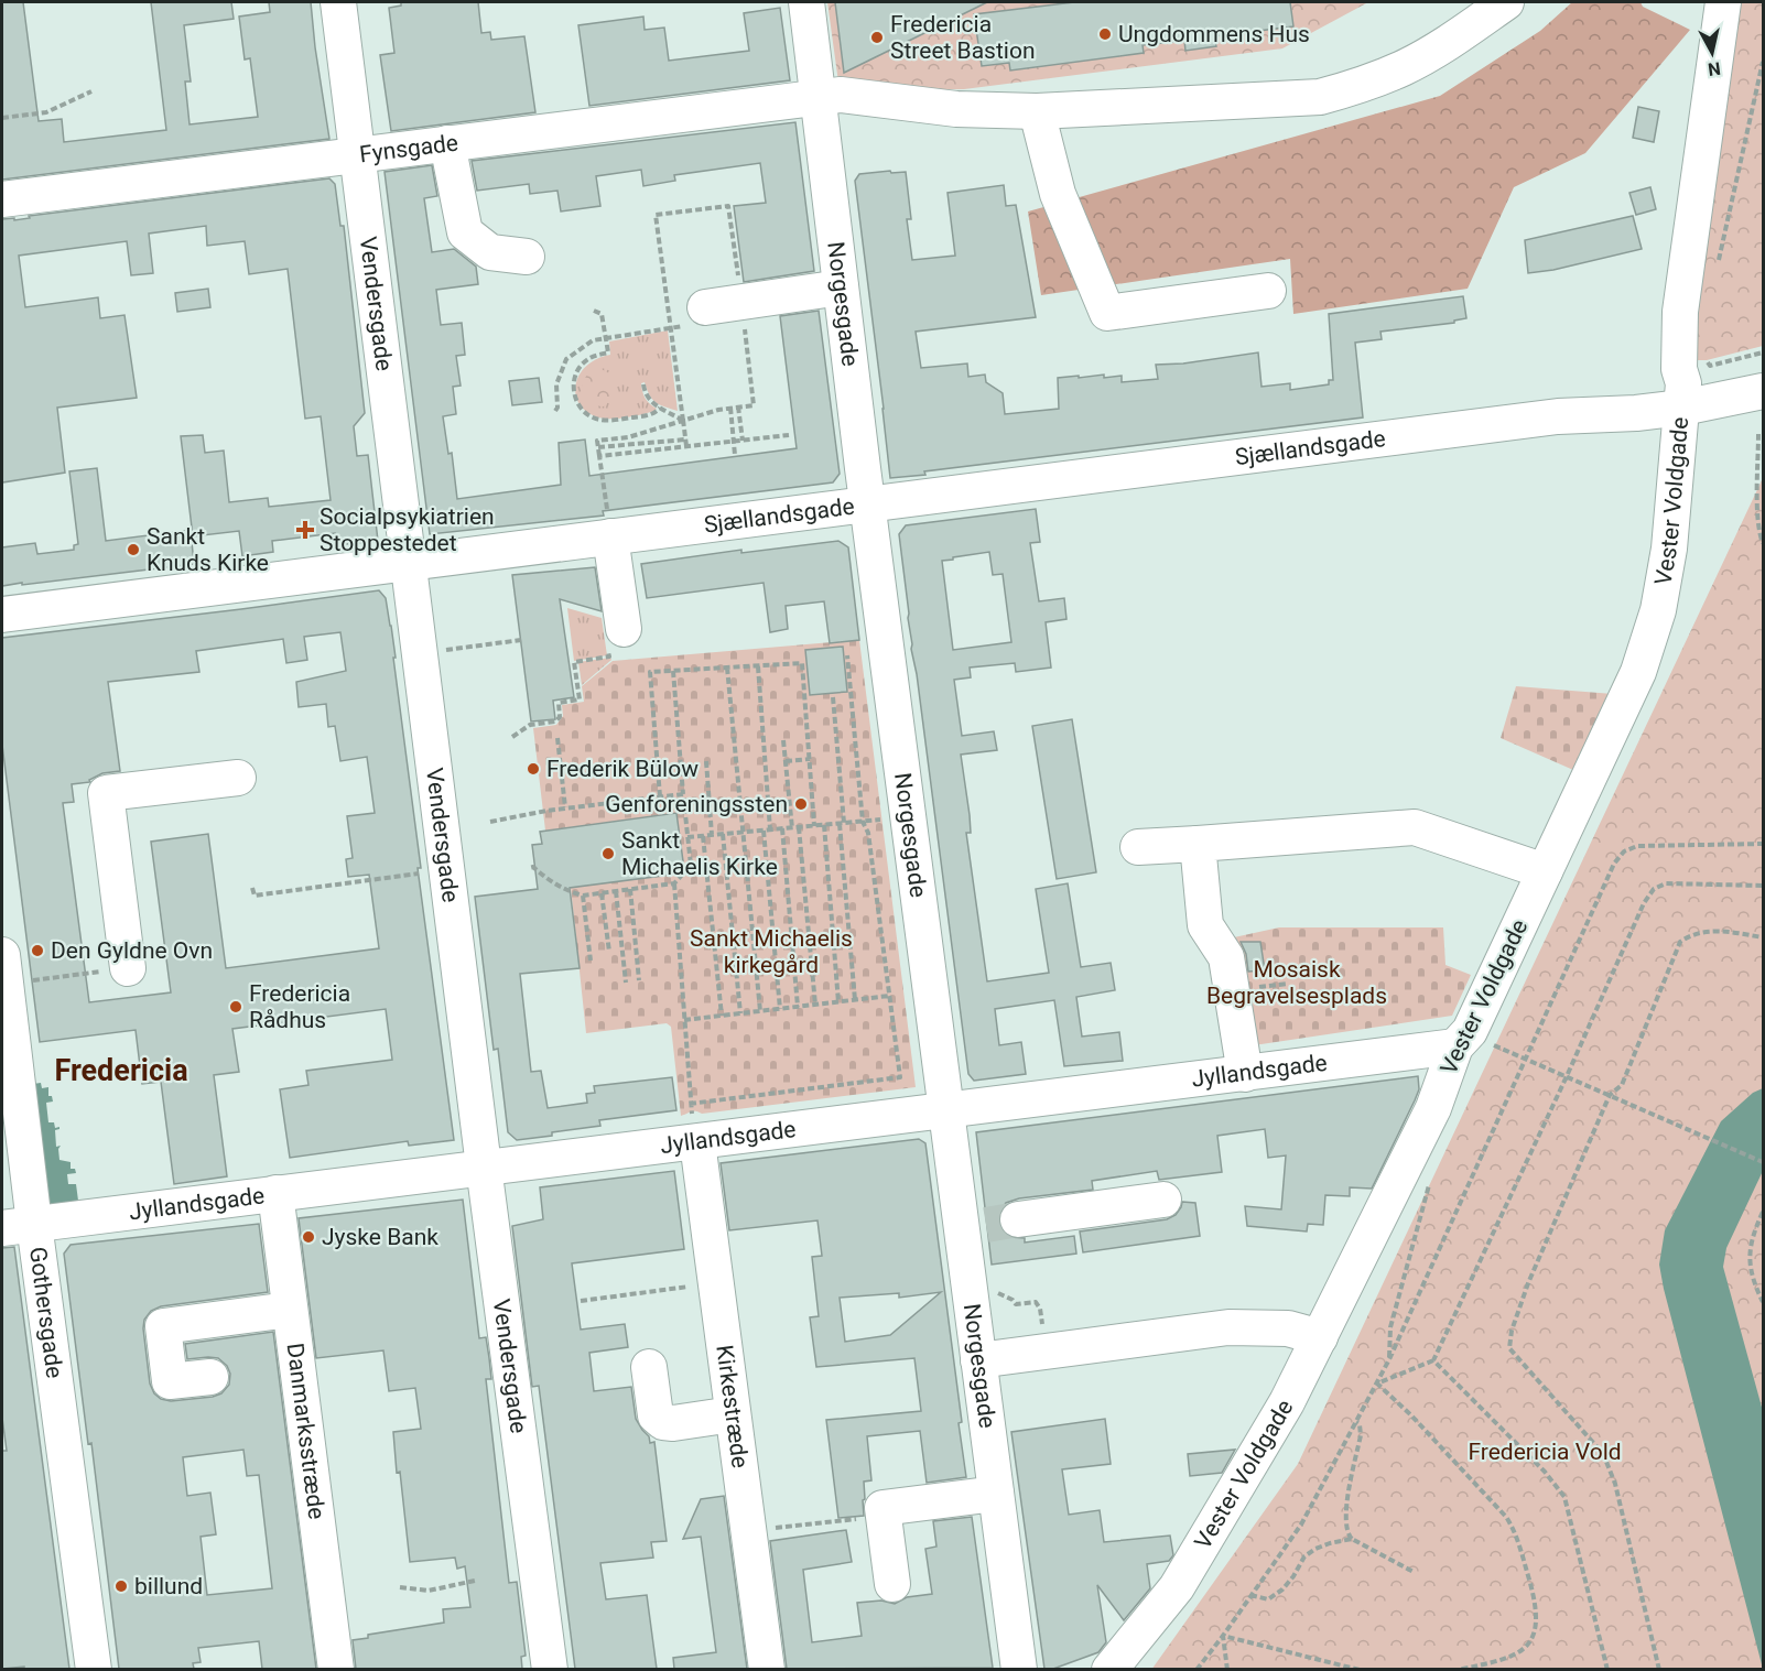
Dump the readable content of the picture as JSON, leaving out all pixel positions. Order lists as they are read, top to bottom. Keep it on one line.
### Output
{"streets":{"street":["Fynsgade","Vendersgade","Norgesgade","Sjællandsgade","Vester Voldgade","Jyllandsgade","Gothersgade","Kirkestræde","Danmarksstræde"]},"crossings":[["Fynsgade","Vendersgade"],["Fynsgade","Norgesgade"],["Vendersgade","Sjællandsgade"],["Vendersgade","Jyllandsgade"],["Norgesgade","Sjællandsgade"],["Norgesgade","Jyllandsgade"],["Sjællandsgade","Vester Voldgade"],["Vester Voldgade","Jyllandsgade"],["Jyllandsgade","Gothersgade"],["Jyllandsgade","Kirkestræde"],["Jyllandsgade","Danmarksstræde"]],"districts":["Fredericia"],"parks":["Sankt Michaelis kirkegård","Mosaisk Begravelsesplads","Fredericia Vold"],"places":{"other":["Ungdommens Hus","Fredericia Street Bastion","Sankt Knuds Kirke","Frederik Bülow","Genforeningssten","Sankt Michaelis Kirke","Den Gyldne Ovn","Fredericia Rådhus","Jyske Bank","billund"],"health":["Socialpsykiatrien Stoppestedet"]},"north":"bottom"}
